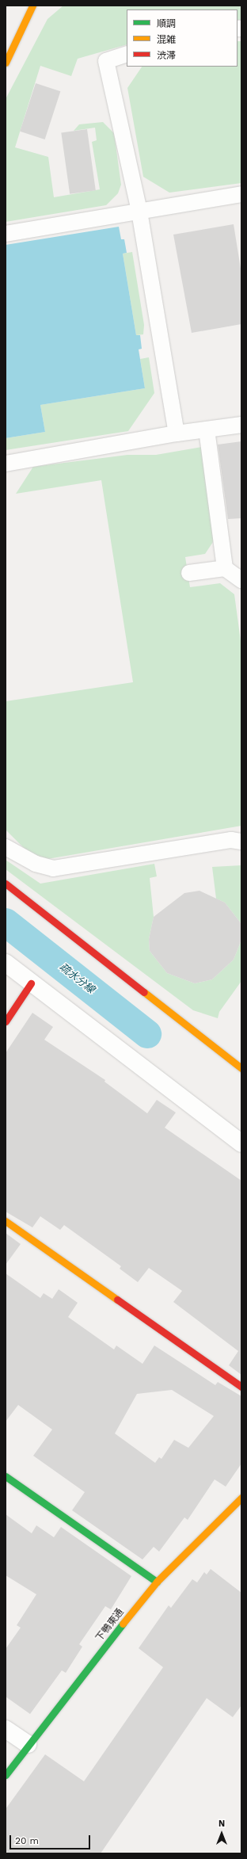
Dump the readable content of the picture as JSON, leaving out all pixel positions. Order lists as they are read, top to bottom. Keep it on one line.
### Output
{"streets":{"street":["下鴨東通"]},"water":["疏水分線"],"legend":["順調","混雑","渋滞"],"scale_bar":"20 m","north":"top"}
